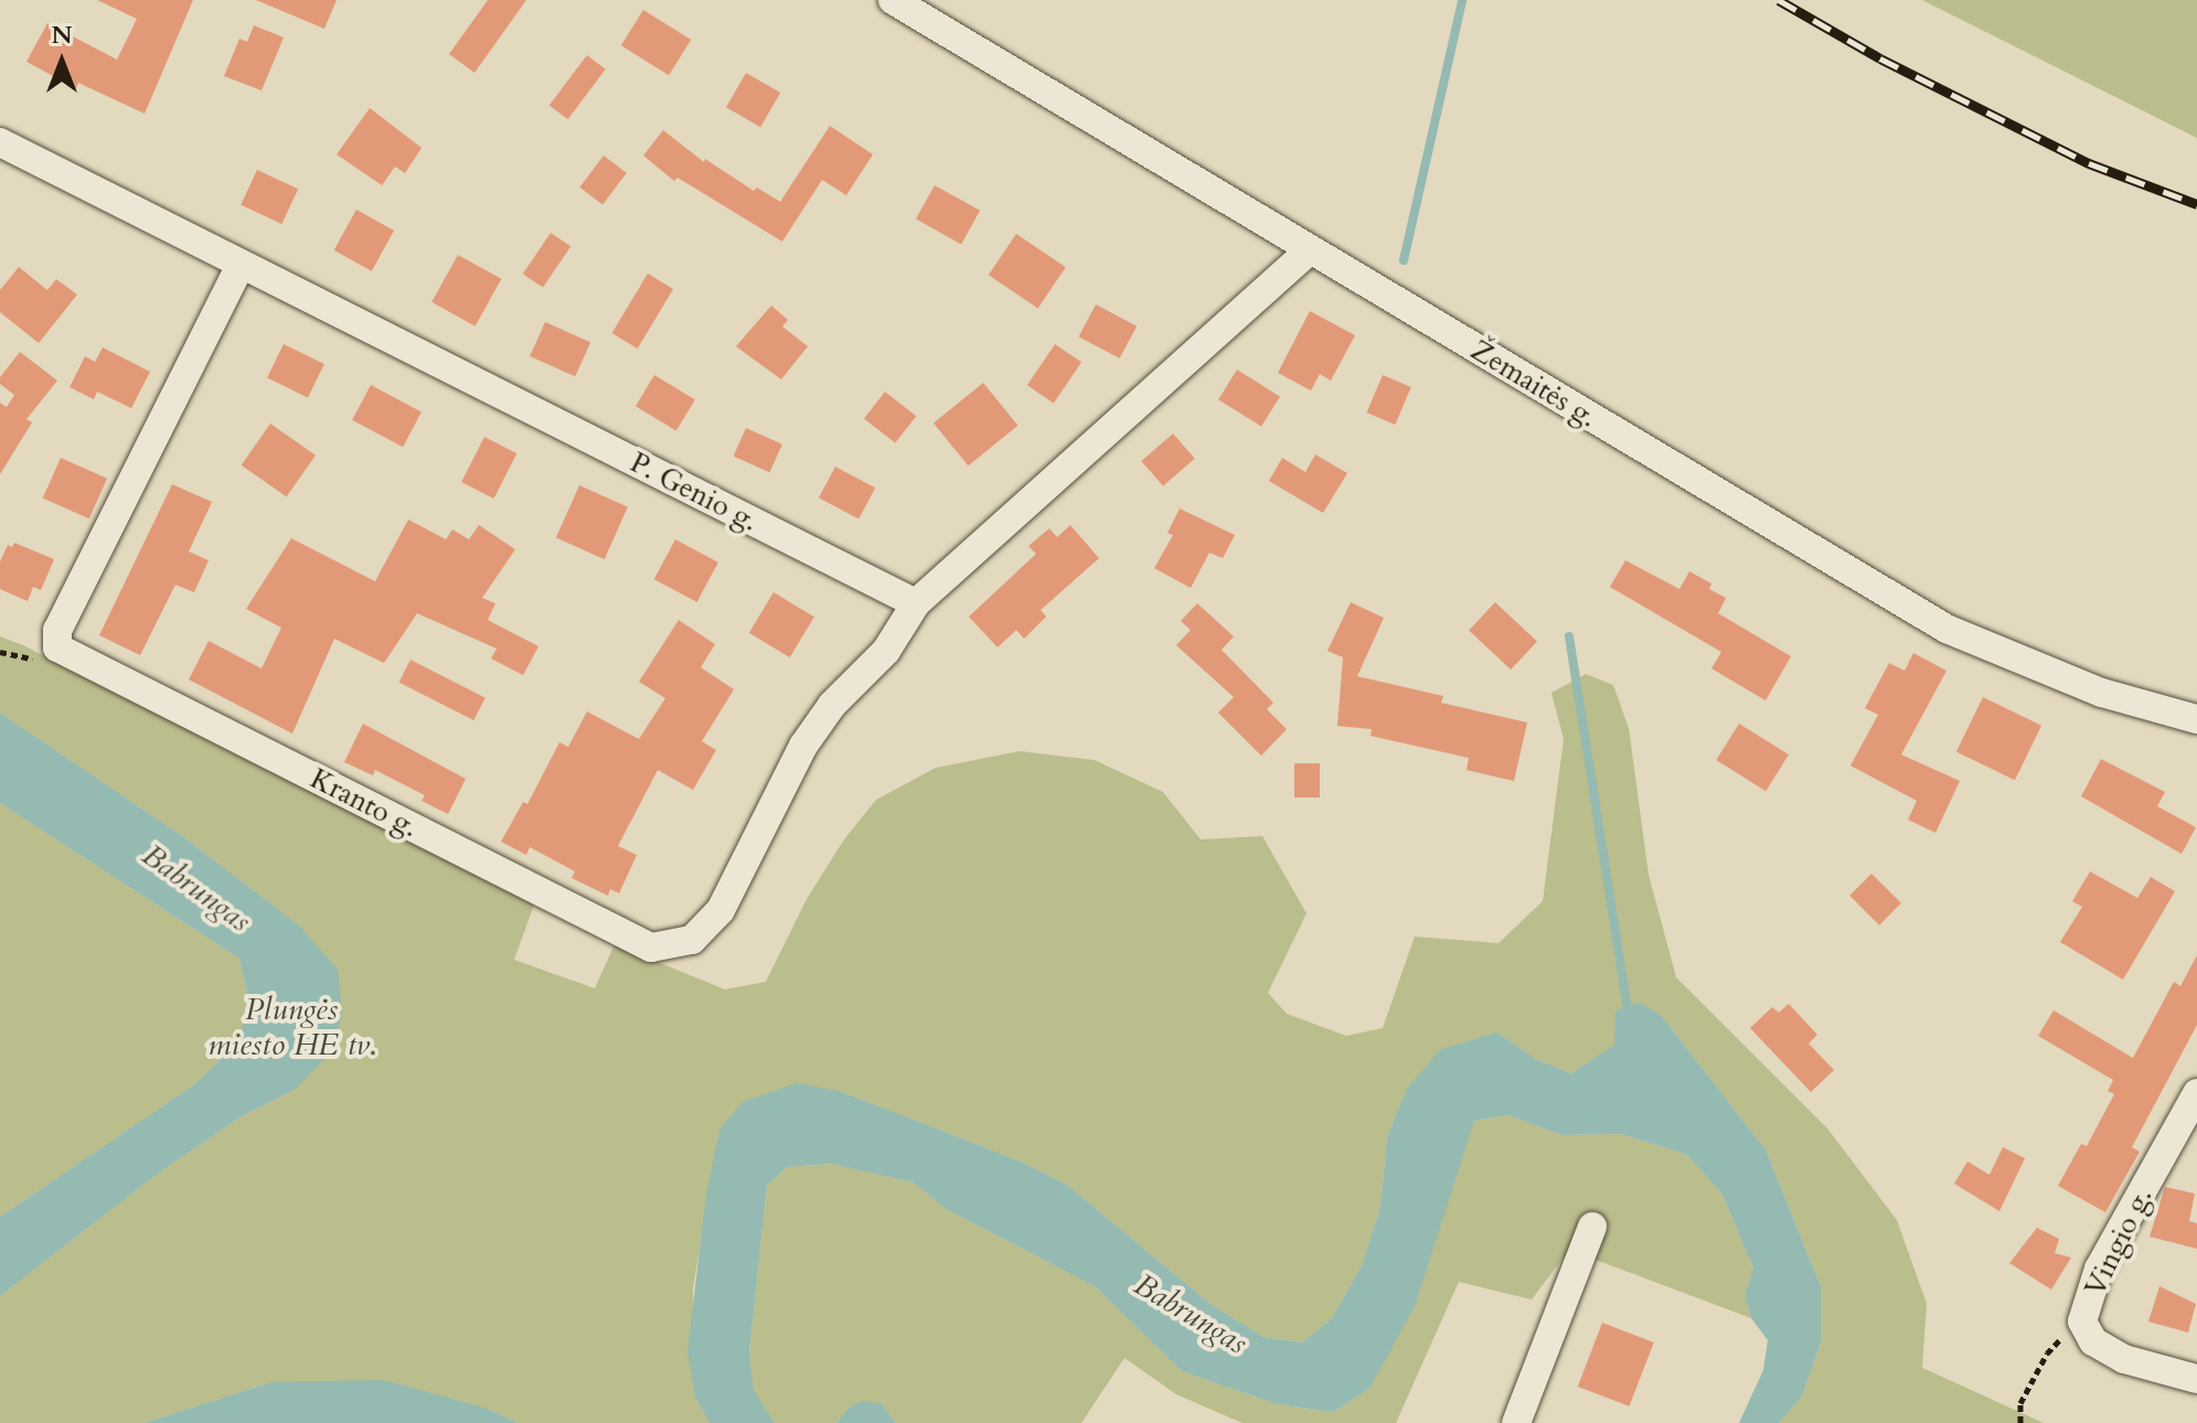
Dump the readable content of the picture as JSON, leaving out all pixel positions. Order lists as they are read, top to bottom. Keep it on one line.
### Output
{"streets":{"street":["Žemaitės g.","P. Genio g.","Kranto g.","Vingio g."]},"crossings":[["P. Genio g.","Kranto g."]],"water":["Babrungas","Plungės miesto HE tv."],"north":"top"}
